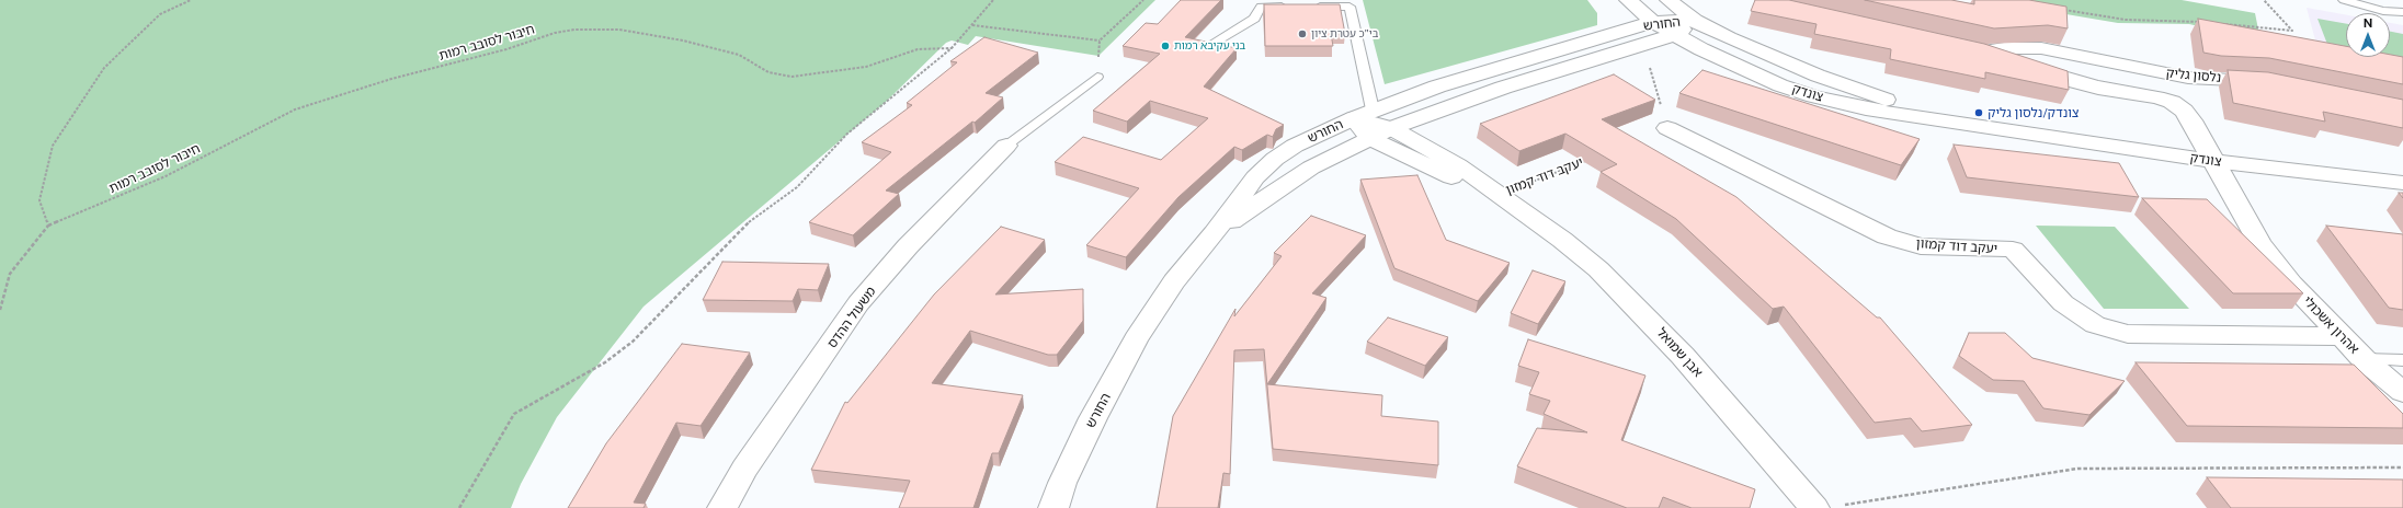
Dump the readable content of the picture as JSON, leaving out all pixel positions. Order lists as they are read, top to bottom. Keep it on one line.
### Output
{"streets":{"street":["החורש","נלסון גליק","צונדק","יעקב דוד קמזון","משעול ההדס","אהרון אשכולי","אבן שמואל"],"path":["חיבור לסובב רמות"]},"crossings":[["החורש","צונדק"],["החורש","אבן שמואל"],["נלסון גליק","צונדק"],["נלסון גליק","אהרון אשכולי"],["צונדק","אהרון אשכולי"],["יעקב דוד קמזון","אהרון אשכולי"],["יעקב דוד קמזון","אבן שמואל"]],"places":["בי\"כ עטרת ציון","בני עקיבא רמות","צונדק/נלסון גליק"],"north":"top"}
